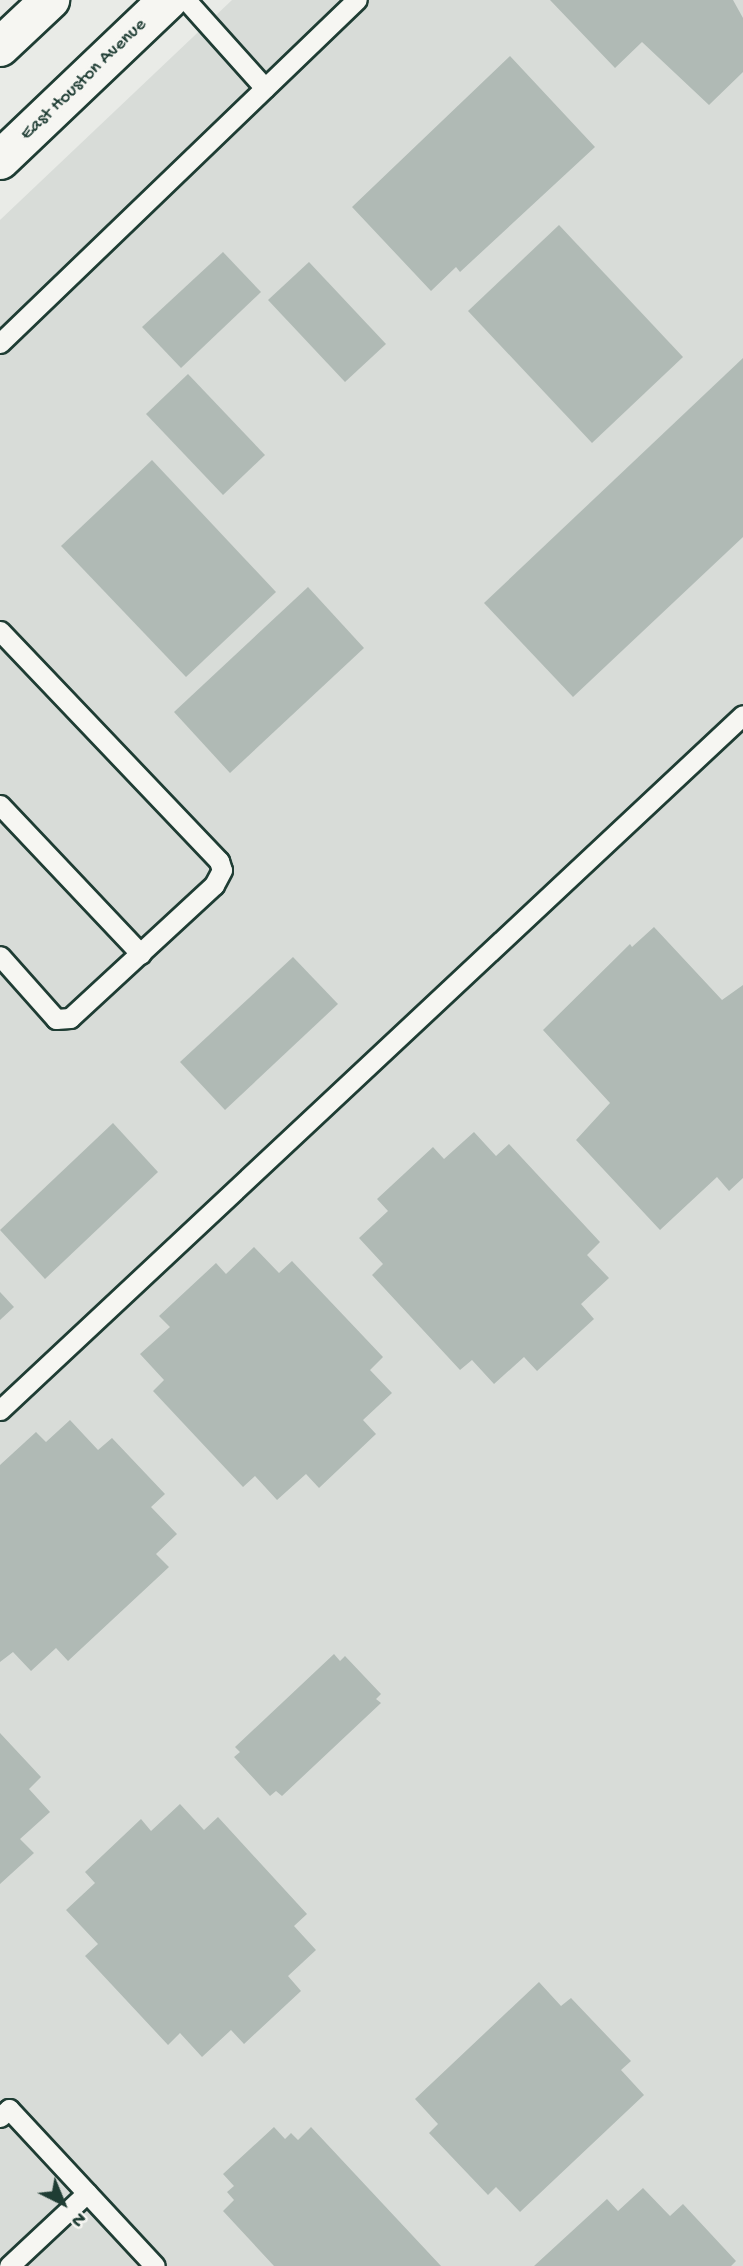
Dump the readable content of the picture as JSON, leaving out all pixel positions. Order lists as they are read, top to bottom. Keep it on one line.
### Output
{"streets":{"main road":["East Houston Avenue"]},"north":"bottom right"}
